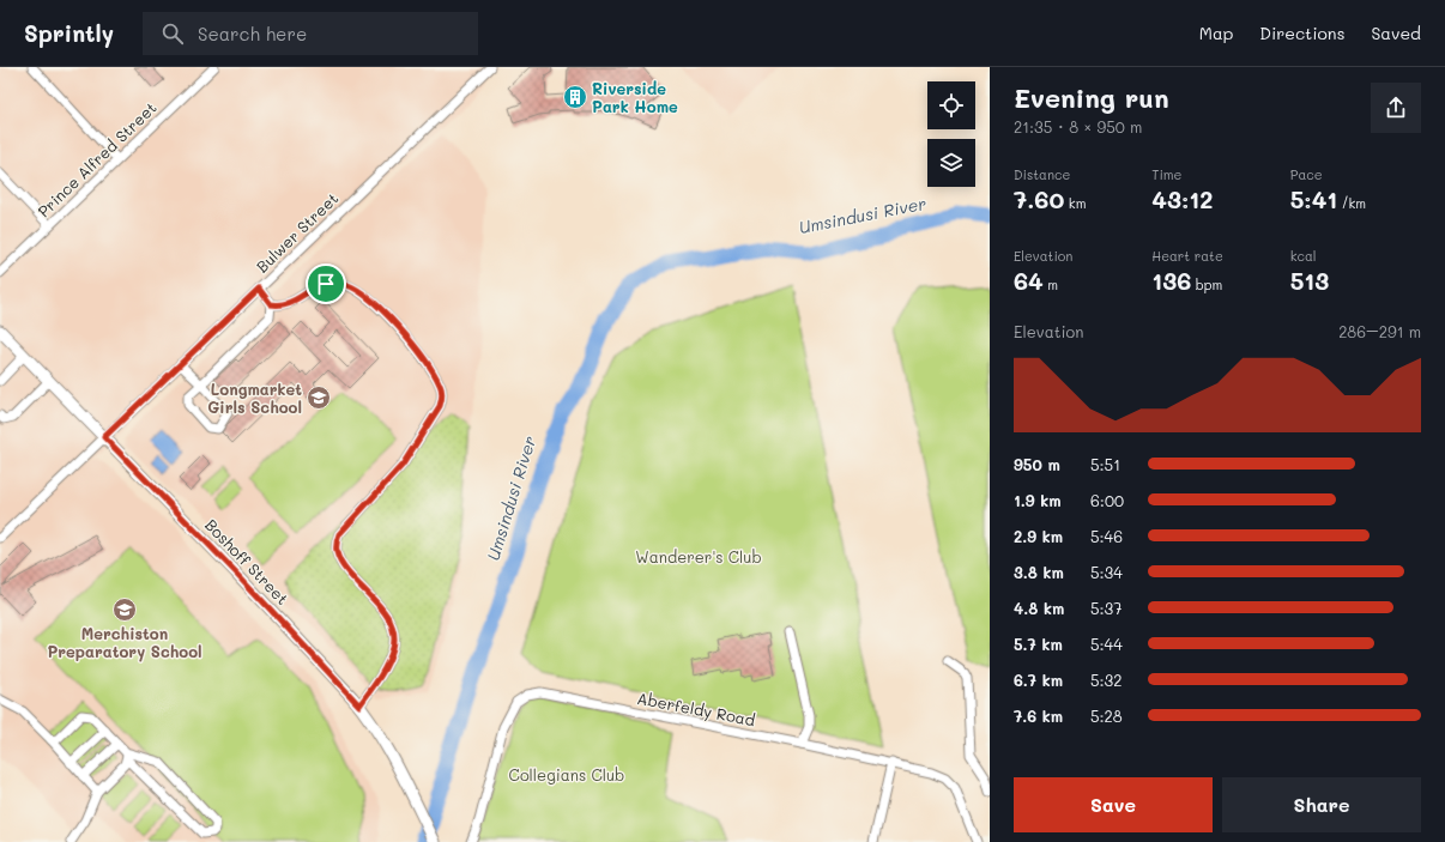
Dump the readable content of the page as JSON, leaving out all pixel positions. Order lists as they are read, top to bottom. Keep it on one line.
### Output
{"streets":{"main road":["Boshoff Street"],"street":["Prince Alfred Street","Bulwer Street","Aberfeldy Road"]},"crossings":[["Bulwer Street","Boshoff Street"]],"water":["Umsindusi River"],"parks":["Wanderer's Club","Collegians Club"],"places":{"building":["Riverside Park Home"],"school or university":["Longmarket Girls School","Merchiston Preparatory School"]},"page":{"header":"Sprintly","search":"Search here","nav":["Map","Directions","Saved"],"heading":["Evening run","21:35 · 8 × 950 m"],"stats":[["Distance","7.60 km"],["Time","43:12"],["Pace","5:41 /km"],["Elevation","64 m"],["Heart rate","136 bpm"],["kcal","513"]],"chart":["Elevation","286–291 m"],"list":[{"name":"950 m","note":"5:51"},{"name":"1.9 km","note":"6:00"},{"name":"2.9 km","note":"5:46"},{"name":"3.8 km","note":"5:34"},{"name":"4.8 km","note":"5:37"},{"name":"5.7 km","note":"5:44"},{"name":"6.7 km","note":"5:32"},{"name":"7.6 km","note":"5:28"}],"buttons":["Save","Share"]}}
